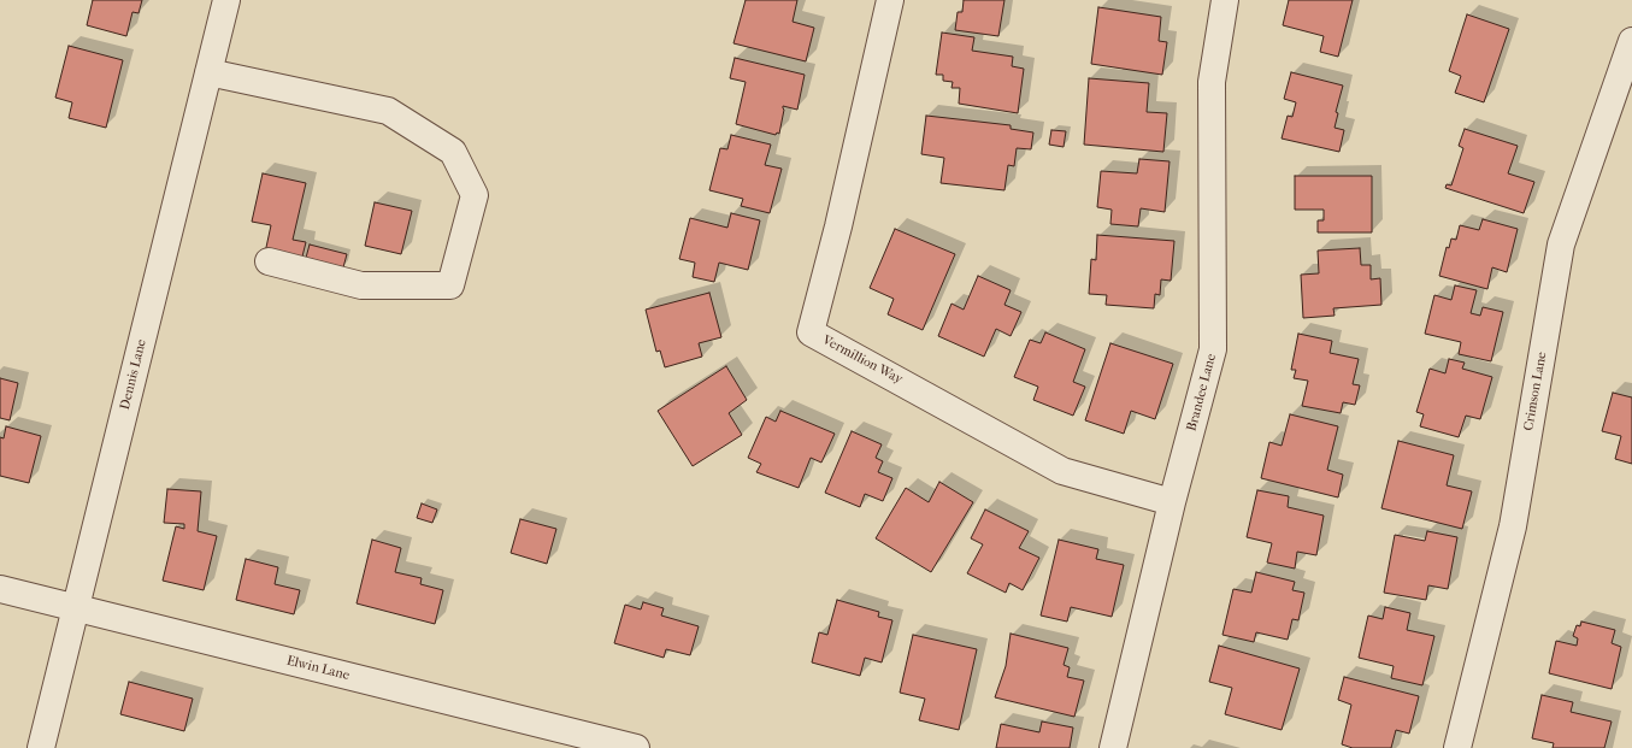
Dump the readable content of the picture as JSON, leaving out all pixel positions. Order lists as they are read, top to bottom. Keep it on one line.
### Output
{"streets":{"street":["Vermillion Way","Dennis Lane","Crimson Lane","Brandee Lane","Elwin Lane"]},"crossings":[["Vermillion Way","Brandee Lane"],["Dennis Lane","Elwin Lane"]]}
